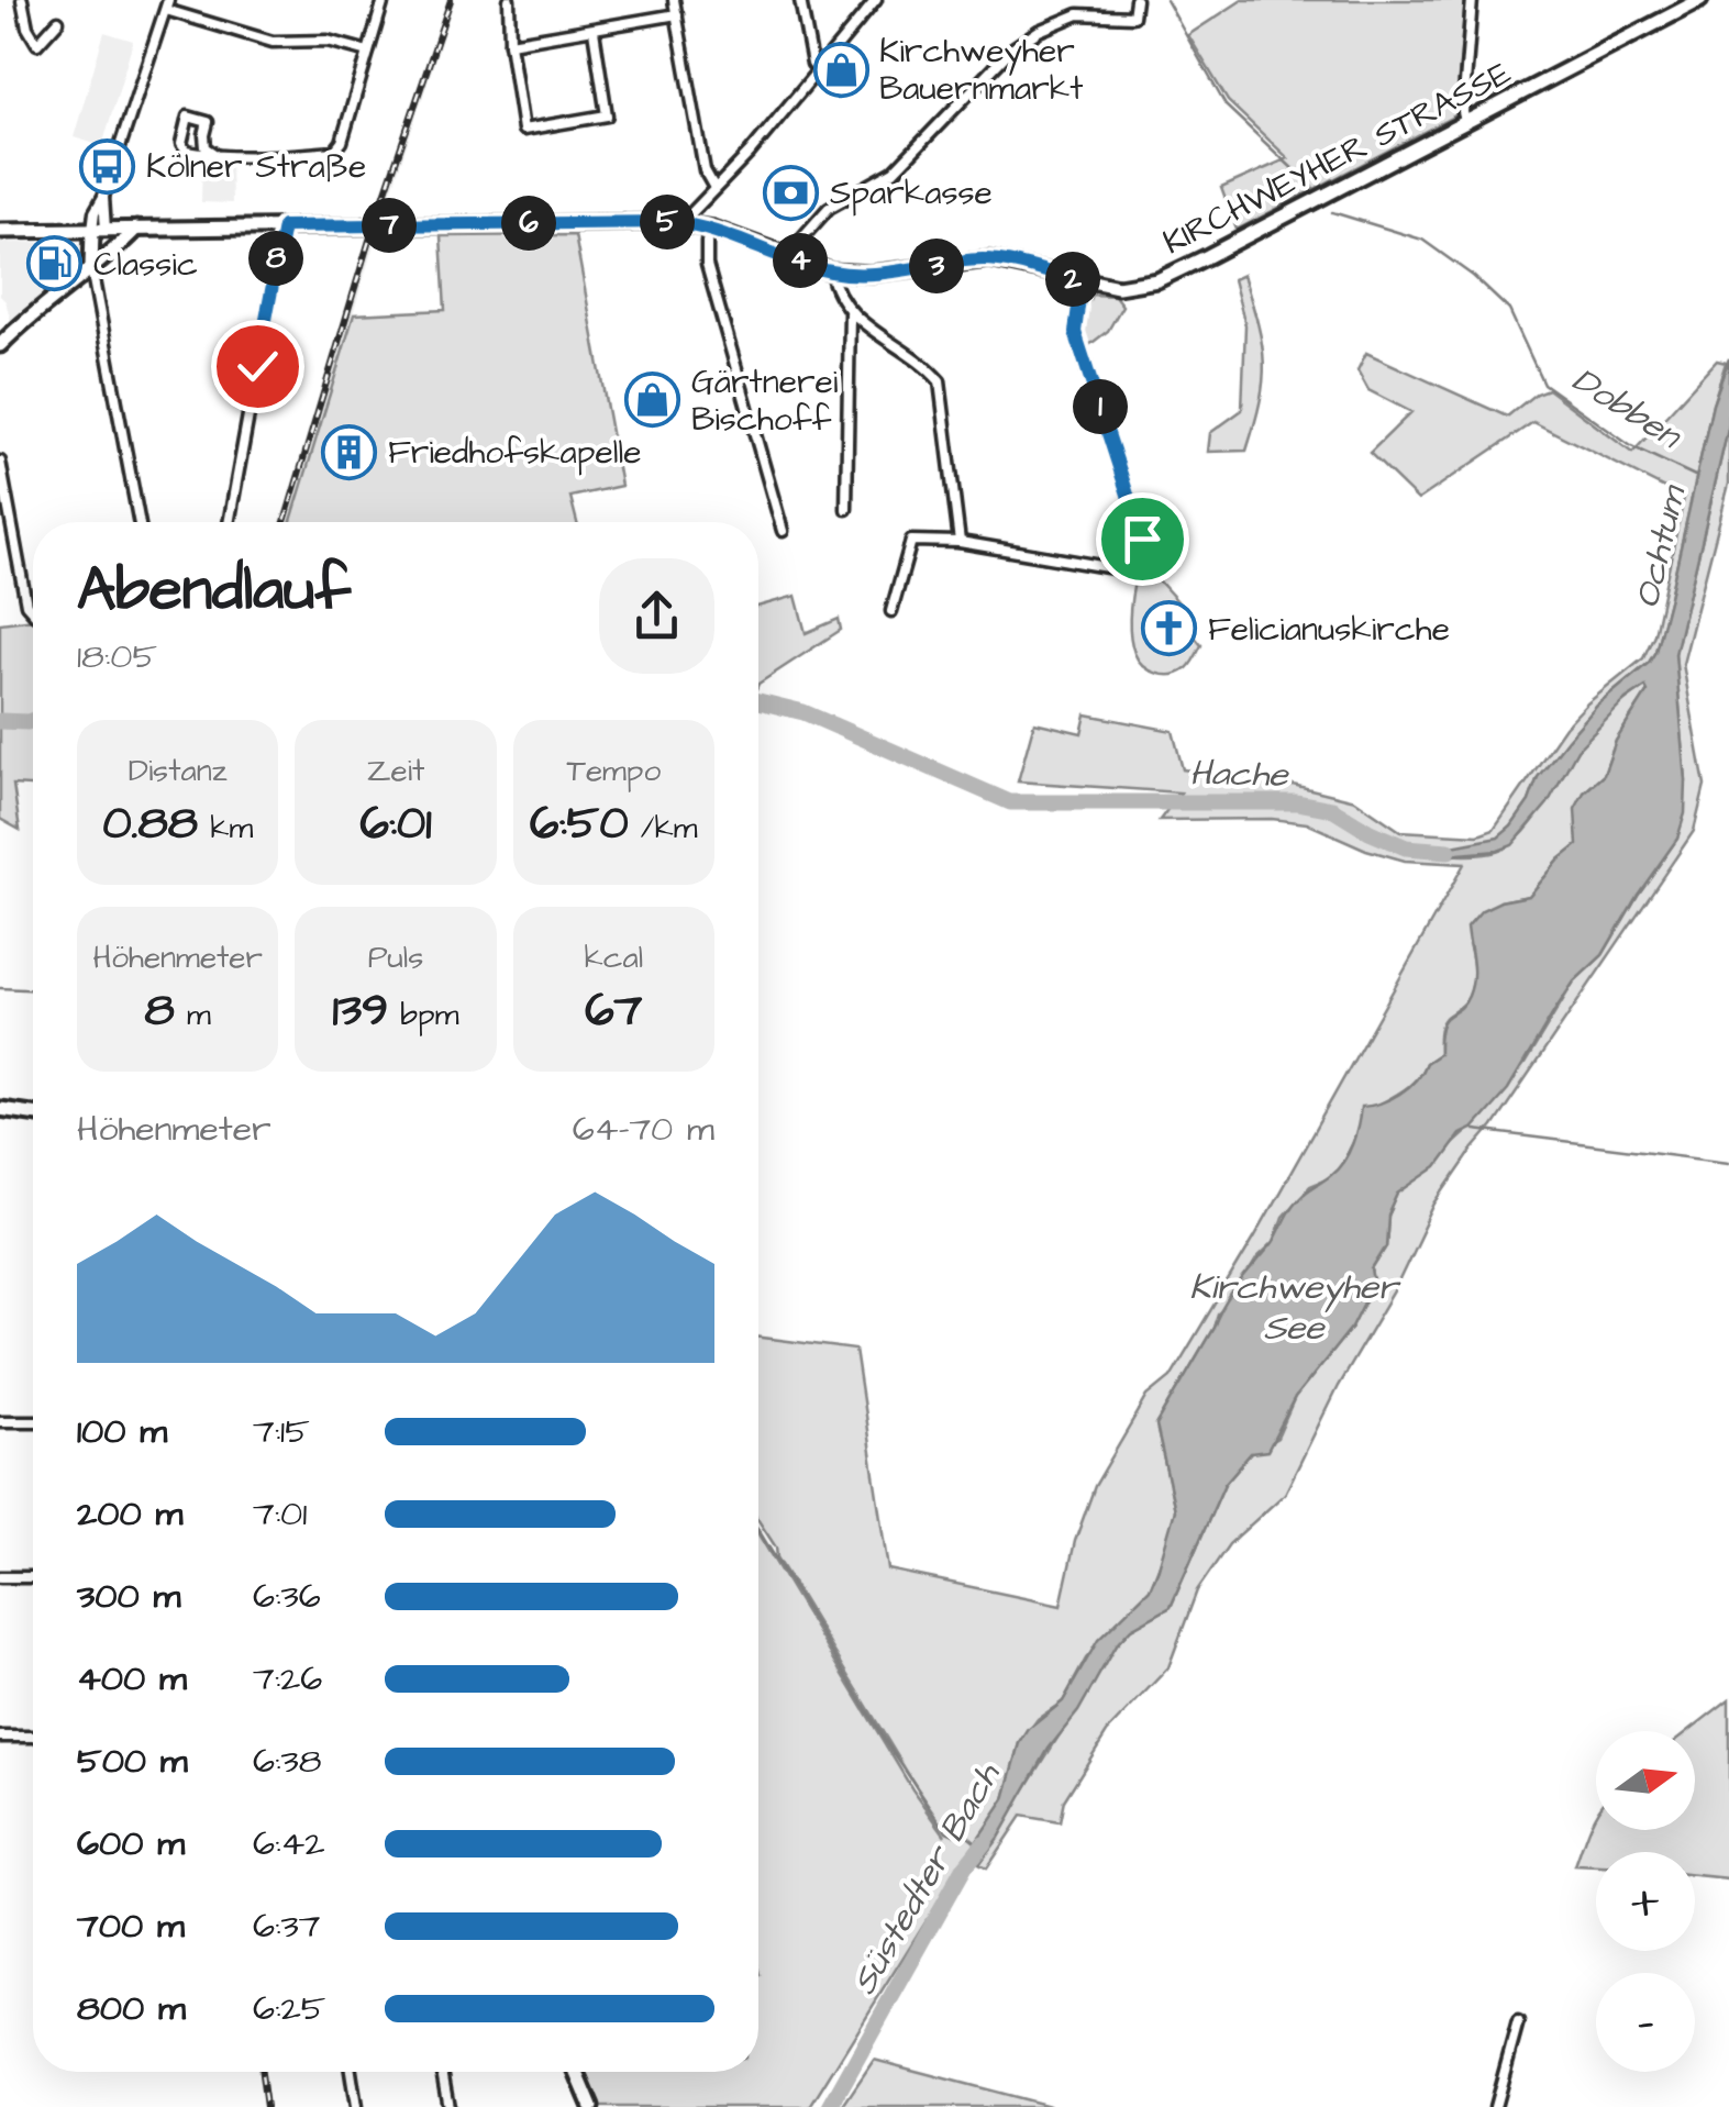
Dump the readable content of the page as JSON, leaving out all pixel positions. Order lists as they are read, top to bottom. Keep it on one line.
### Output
{"streets":{"main road":["KIRCHWEYHER STRASSE"]},"water":["Dobben","Ochtum","Hache","Kirchweyher See","Süstedter Bach"],"places":{"shop":["Kirchweyher Bauernmarkt","Gärtnerei Bischoff"],"bus stop":["Kölner Straße"],"bank":["Sparkasse"],"fuel station":["Classic"],"building":["Friedhofskapelle"],"church":["Felicianuskirche"]},"north":"right","page":{"pins":["5","6","7","8","4","3","2","1"],"heading":["Abendlauf","18:05"],"stats":[["Distanz","0.88 km"],["Zeit","6:01"],["Tempo","6:50 /km"],["Höhenmeter","8 m"],["Puls","139 bpm"],["kcal","67"]],"chart":["Höhenmeter","64–70 m"],"list":[{"name":"100 m","note":"7:15"},{"name":"200 m","note":"7:01"},{"name":"300 m","note":"6:36"},{"name":"400 m","note":"7:26"},{"name":"500 m","note":"6:38"},{"name":"600 m","note":"6:42"},{"name":"700 m","note":"6:37"},{"name":"800 m","note":"6:25"}],"map_buttons":["+","−"]}}
